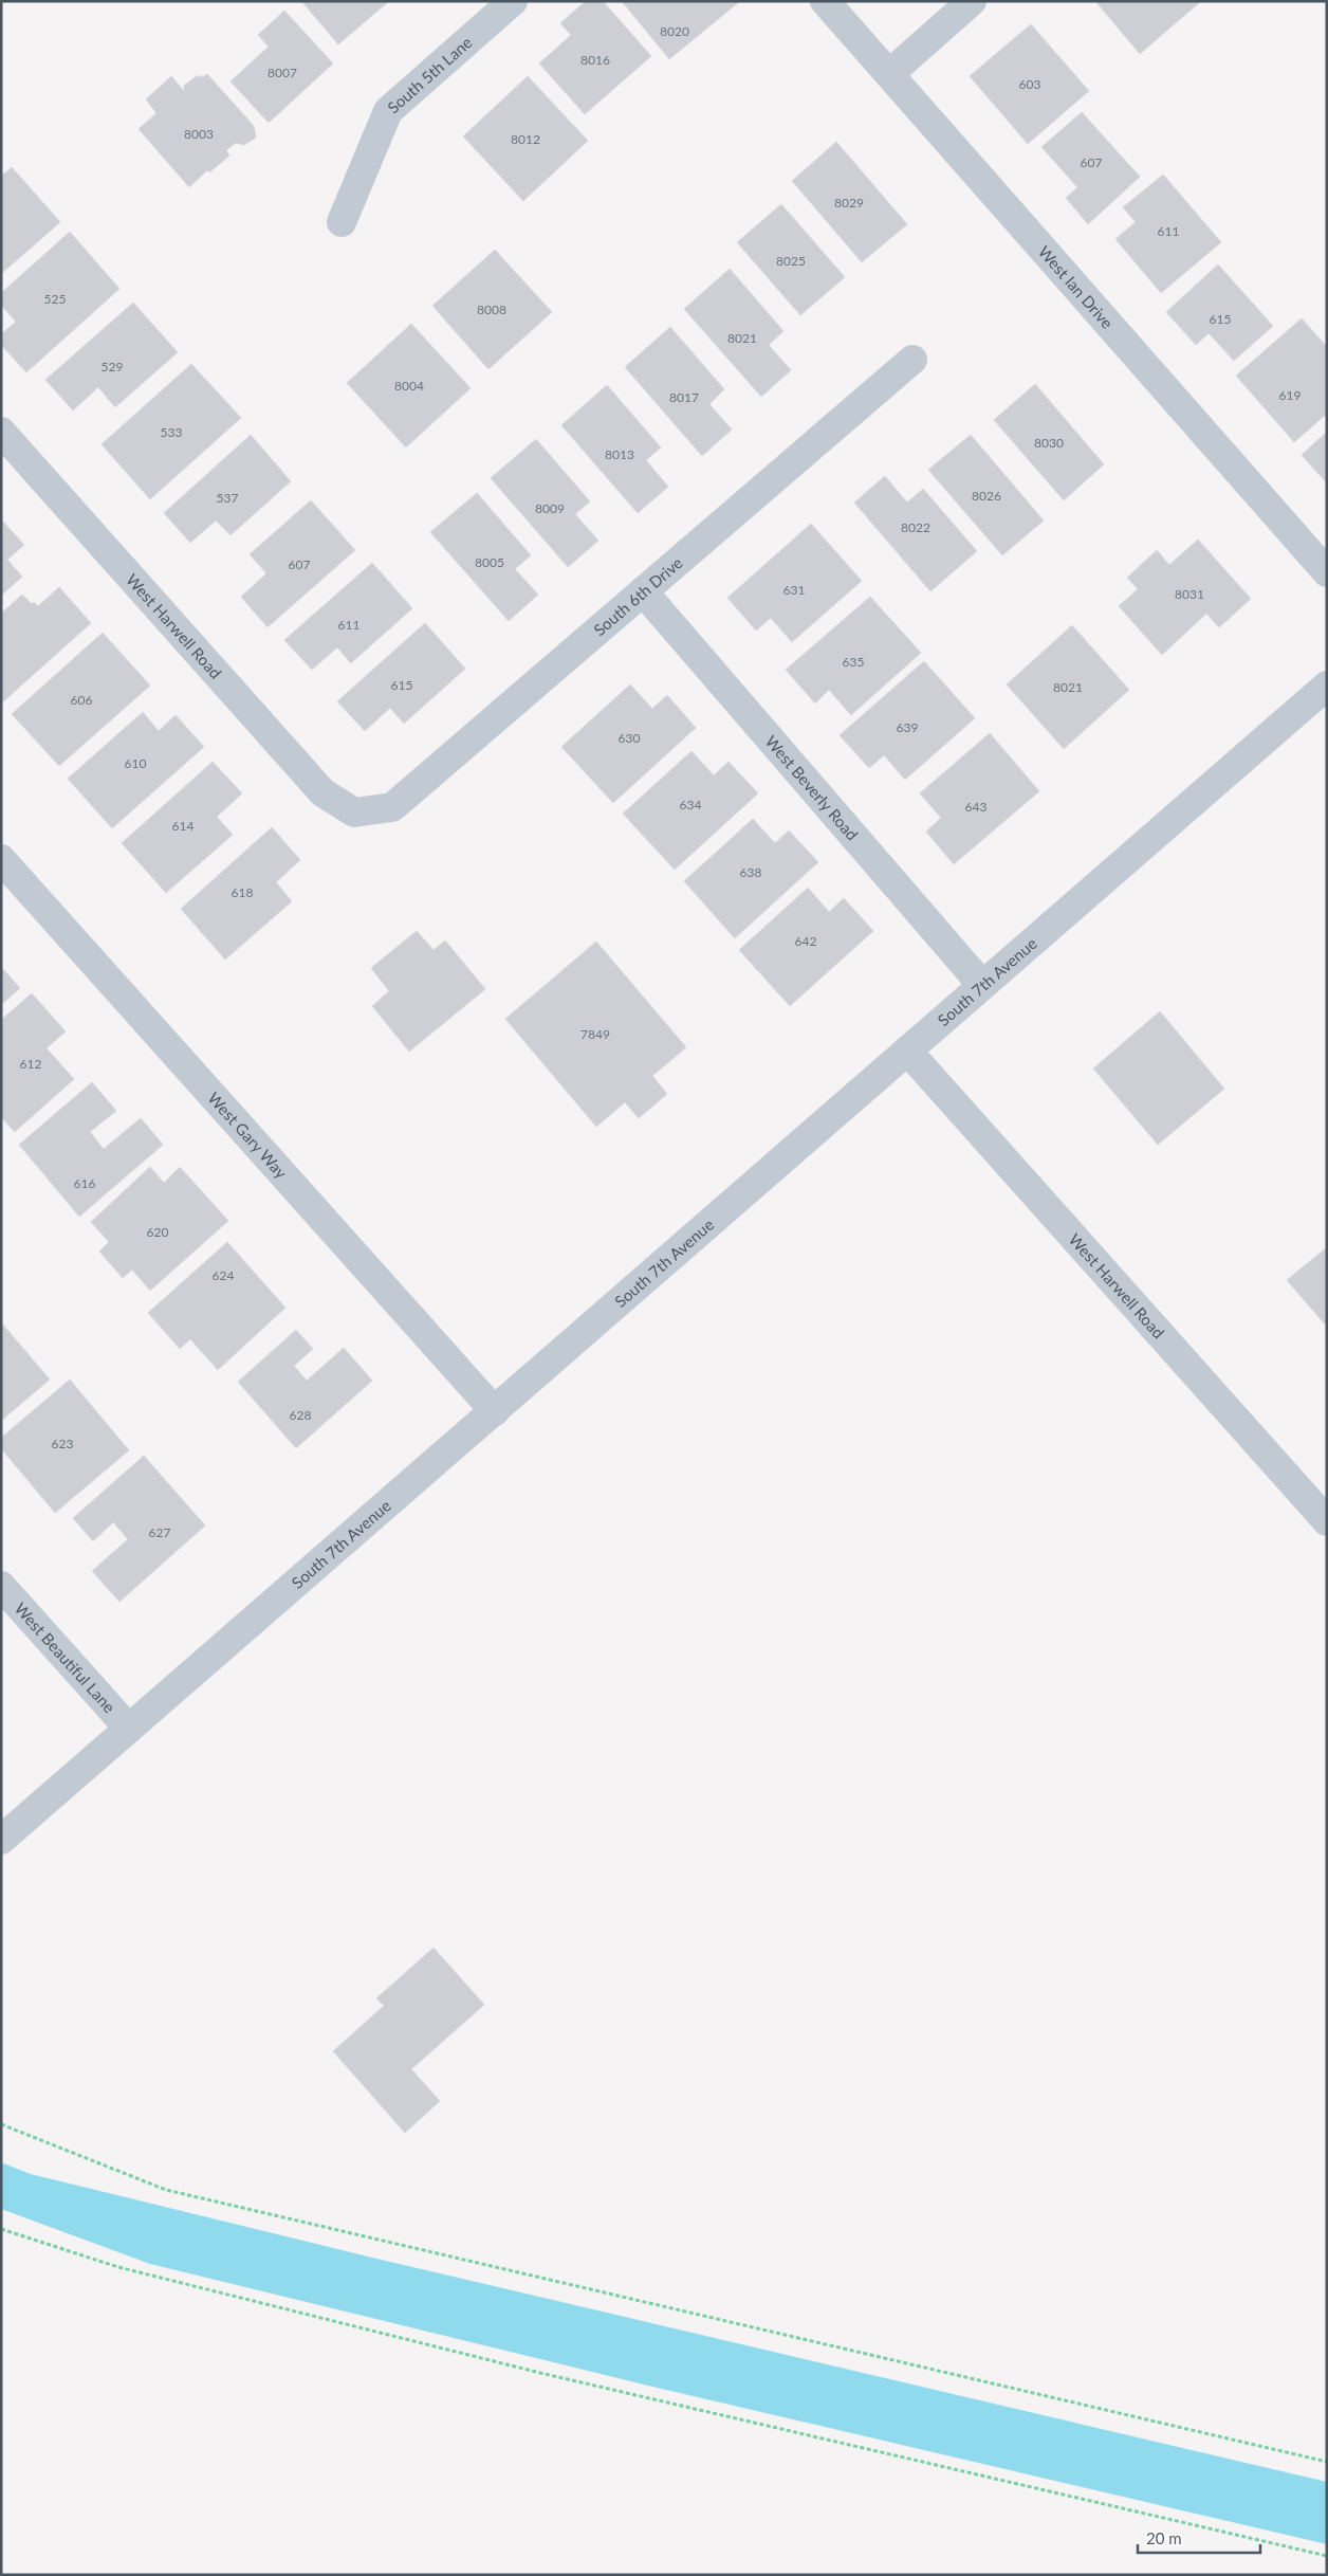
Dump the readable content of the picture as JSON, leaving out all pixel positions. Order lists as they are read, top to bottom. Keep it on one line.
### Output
{"streets":{"street":["South 5th Lane","West Ian Drive","South 6th Drive","West Harwell Road","West Beverly Road","South 7th Avenue","West Gary Way","West Beautiful Lane"]},"crossings":[["South 6th Drive","West Harwell Road"],["South 6th Drive","West Beverly Road"],["West Harwell Road","South 7th Avenue"],["West Beverly Road","South 7th Avenue"],["South 7th Avenue","West Gary Way"],["South 7th Avenue","West Beautiful Lane"]],"house_numbers":["8020","8016","8007","603","8003","8012","607","8029","611","8025","525","8008","615","8021","529","8004","619","8017","533","8030","8013","8026","537","8009","8022","8005","607","631","8031","611","635","615","8021","606","639","630","610","634","643","614","638","618","642","7849","612","616","620","624","628","623","627"],"scale_bar":"20 m"}
